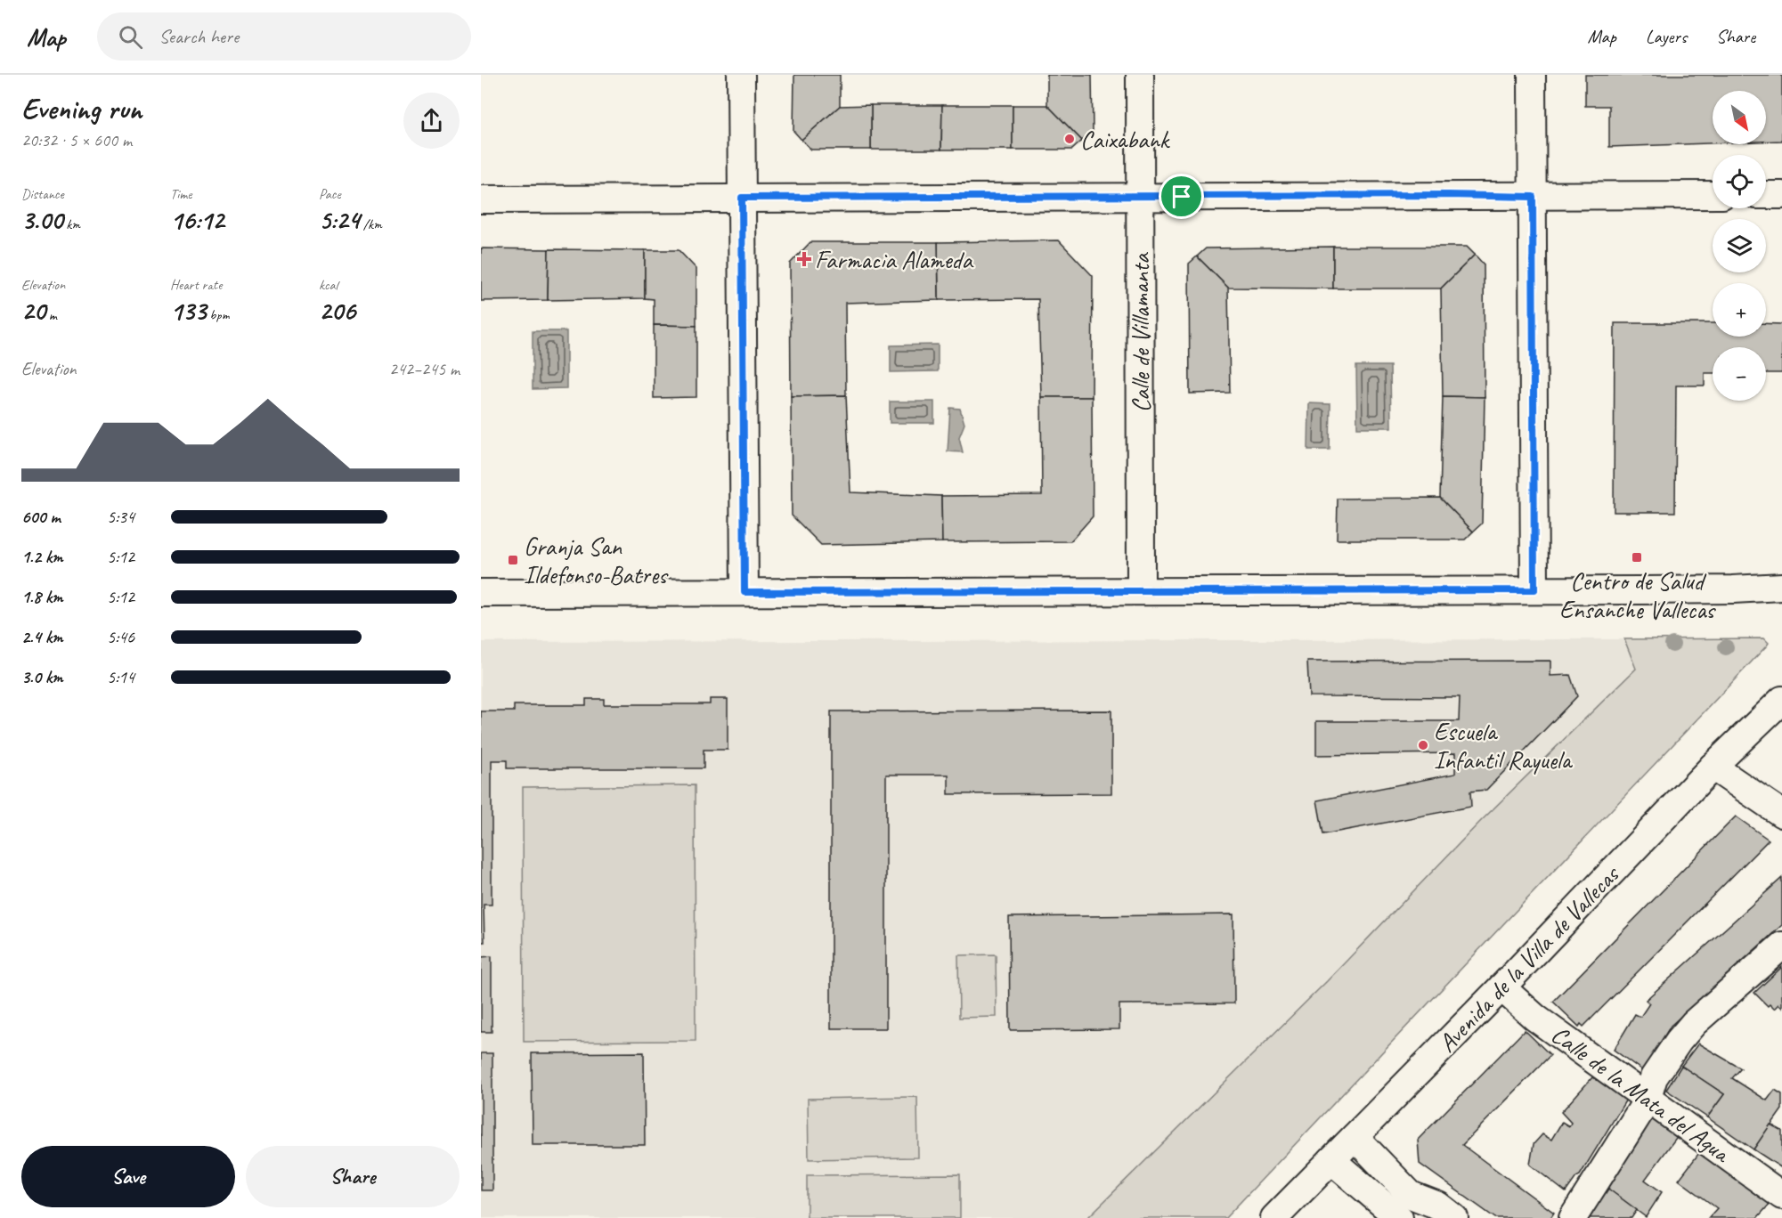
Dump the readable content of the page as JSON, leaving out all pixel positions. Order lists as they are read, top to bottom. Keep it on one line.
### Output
{"streets":{"street":["Calle de Villamanta","Avenida de la Villa de Vallecas","Calle de la Mata del Agua"]},"crossings":[["Avenida de la Villa de Vallecas","Calle de la Mata del Agua"]],"places":{"other":["Caixabank","Escuela Infantil Rayuela"],"health":["Farmacia Alameda"],"transit":["Centro de Salud Ensanche Vallecas","Granja San Ildefonso-Batres"]},"north":"bottom right","page":{"header":"Map","search":"Search here","nav":["Map","Layers","Share"],"heading":["Evening run","20:32 · 5 × 600 m"],"map_buttons":["+","−"],"stats":[["Distance","3.00 km"],["Time","16:12"],["Pace","5:24 /km"],["Elevation","20 m"],["Heart rate","133 bpm"],["kcal","206"]],"chart":["Elevation","242–245 m"],"list":[{"name":"600 m","note":"5:34"},{"name":"1.2 km","note":"5:12"},{"name":"1.8 km","note":"5:12"},{"name":"2.4 km","note":"5:46"},{"name":"3.0 km","note":"5:14"}],"buttons":["Save","Share"]}}
